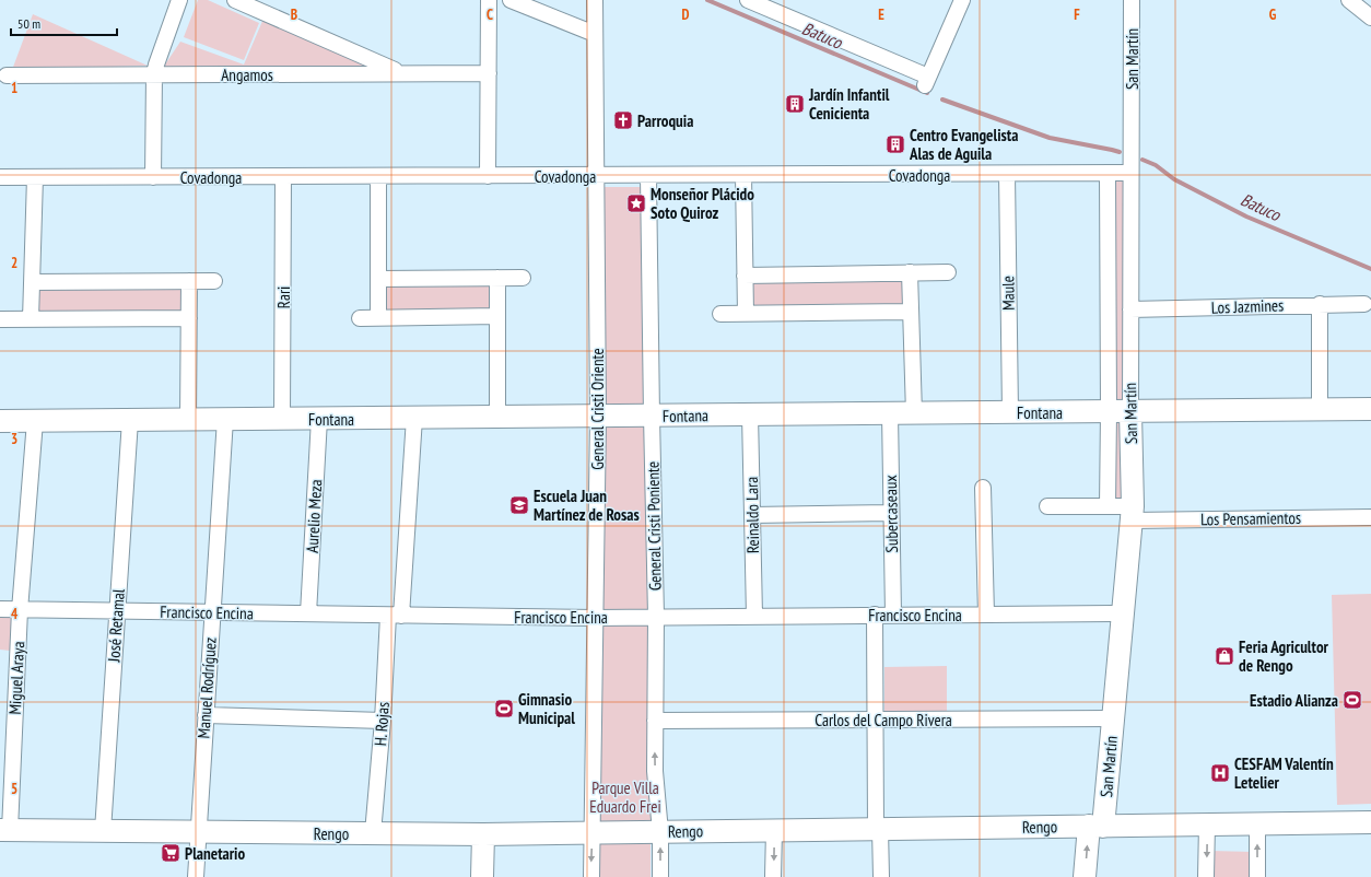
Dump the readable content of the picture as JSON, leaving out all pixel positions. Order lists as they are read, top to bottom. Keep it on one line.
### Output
{"streets":{"street":["San Martín","Angamos","Covadonga","Maule","Rari","Los Jazmines","General Cristi Oriente","Fontana","Subercaseaux","Reinaldo Lara","Aurelio Meza","Los Pensamientos","General Cristi Poniente","Francisco Encina","José Retamal","Miguel Araya","Manuel Rodríguez","Carlos del Campo Rivera","H. Rojas","Rengo"]},"crossings":[["San Martín","Covadonga"],["San Martín","Los Jazmines"],["San Martín","Fontana"],["San Martín","Los Pensamientos"],["San Martín","Francisco Encina"],["San Martín","Carlos del Campo Rivera"],["San Martín","Rengo"],["Covadonga","Maule"],["Covadonga","Rari"],["Covadonga","General Cristi Oriente"],["Covadonga","General Cristi Poniente"],["Maule","Fontana"],["Rari","Fontana"],["General Cristi Oriente","Fontana"],["General Cristi Oriente","Francisco Encina"],["General Cristi Oriente","Rengo"],["Fontana","Subercaseaux"],["Fontana","Reinaldo Lara"],["Fontana","Aurelio Meza"],["Fontana","General Cristi Poniente"],["Fontana","José Retamal"],["Fontana","Miguel Araya"],["Fontana","Manuel Rodríguez"],["Fontana","H. Rojas"],["Subercaseaux","Francisco Encina"],["Reinaldo Lara","Francisco Encina"],["Aurelio Meza","Francisco Encina"],["General Cristi Poniente","Francisco Encina"],["General Cristi Poniente","Carlos del Campo Rivera"],["General Cristi Poniente","Rengo"],["Francisco Encina","José Retamal"],["Francisco Encina","Miguel Araya"],["Francisco Encina","Manuel Rodríguez"],["Francisco Encina","H. Rojas"],["José Retamal","Rengo"],["Miguel Araya","Rengo"],["Manuel Rodríguez","Rengo"],["H. Rojas","Rengo"]],"water":["Batuco"],"parks":["Parque Villa Eduardo Frei"],"places":{"building":["Jardín Infantil Cenicienta","Centro Evangelista Alas de Aguila"],"church":["Parroquia"],"place":["Monseñor Plácido Soto Quiroz"],"school or university":["Escuela Juan Martínez de Rosas"],"shop":["Feria Agricultor de Rengo"],"sports":["Estadio Alianza","Gimnasio Municipal"],"hospital":["CESFAM Valentín Letelier"],"supermarket":["Planetario"]},"scale_bar":"50 m","grid":{"columns":["B","C","D","E","F","G"],"rows":["1","2","3","4","5"]}}
